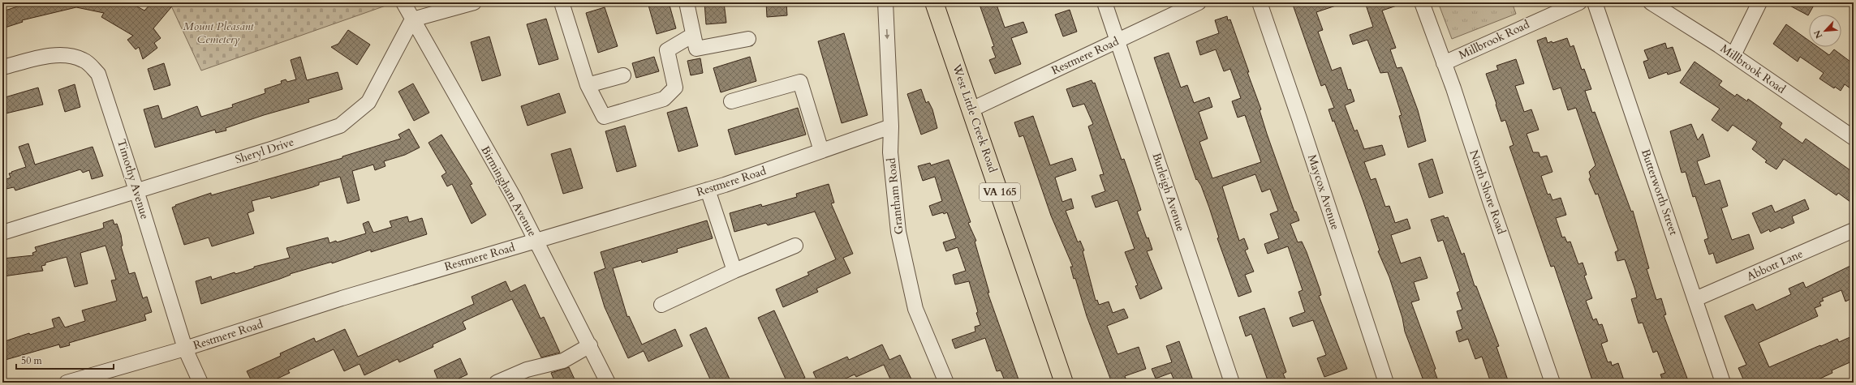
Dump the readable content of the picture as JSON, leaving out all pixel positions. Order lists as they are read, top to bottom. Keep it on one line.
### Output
{"streets":{"main road":["West Little Creek Road","VA 165"],"street":["Millbrook Road","Restmere Road","Sheryl Drive","Timothy Avenue","Birmingham Avenue","Burleigh Avenue","Maycox Avenue","North Shore Road","Butterworth Street","Grantham Road","Abbott Lane"]},"crossings":[["Millbrook Road","North Shore Road"],["Restmere Road","West Little Creek Road"],["Restmere Road","Timothy Avenue"],["Restmere Road","Birmingham Avenue"],["Restmere Road","Burleigh Avenue"],["Restmere Road","Grantham Road"],["Sheryl Drive","Timothy Avenue"],["Sheryl Drive","Birmingham Avenue"],["Butterworth Street","Abbott Lane"]],"parks":["Mount Pleasant Cemetery"],"scale_bar":"50 m","north":"bottom left"}
